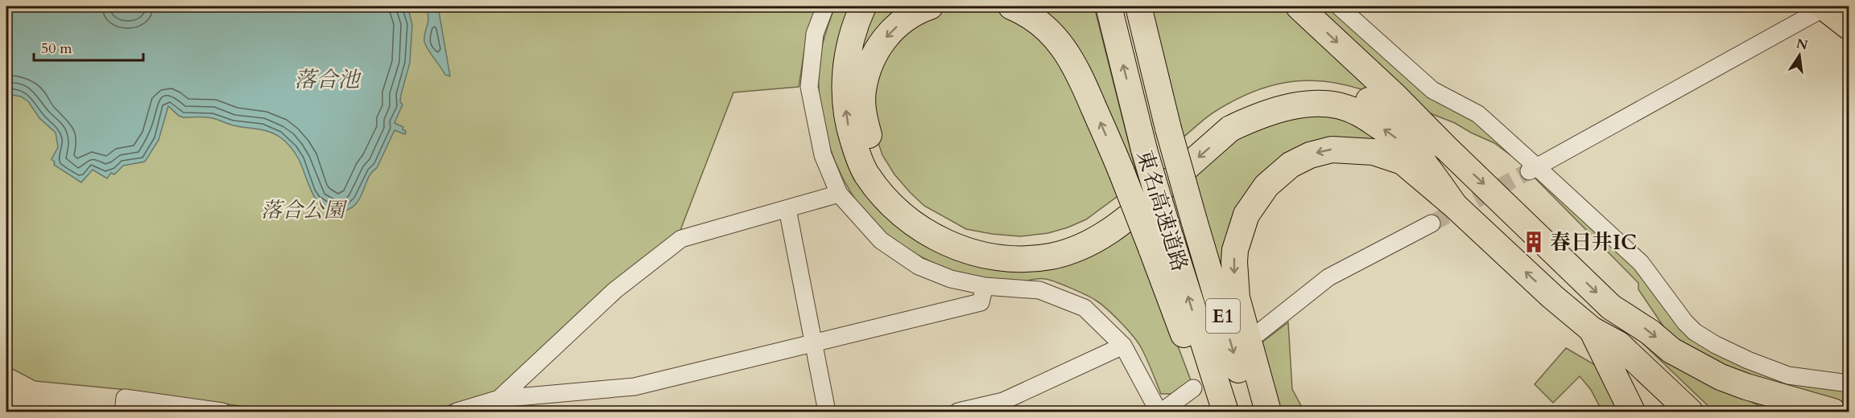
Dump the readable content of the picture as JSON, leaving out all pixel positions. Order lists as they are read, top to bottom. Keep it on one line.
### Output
{"streets":{"highway":["東名高速道路","E1"]},"water":["落合池"],"parks":["落合公園"],"places":{"building":["春日井IC"]},"scale_bar":"50 m","north":"top"}
